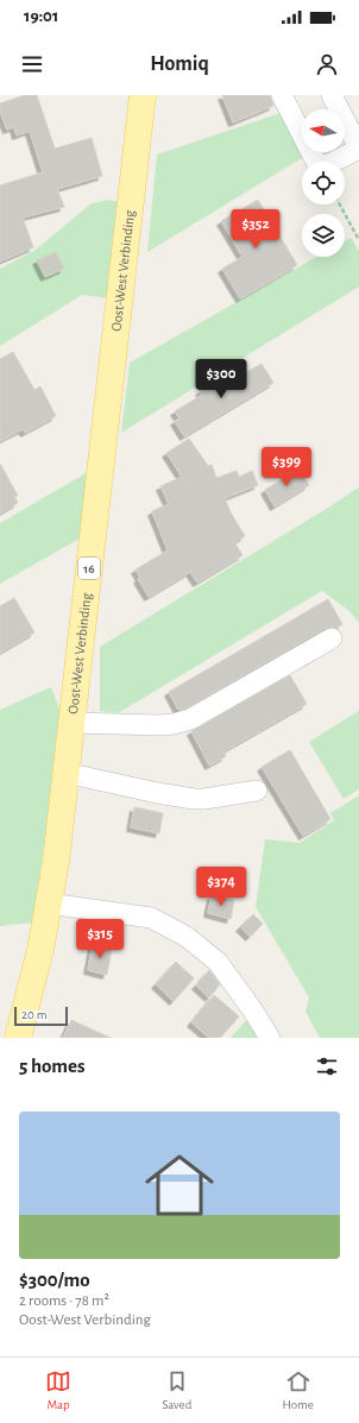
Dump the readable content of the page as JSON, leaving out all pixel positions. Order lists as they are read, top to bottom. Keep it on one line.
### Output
{"streets":{"main road":["Oost-West Verbinding","16"]},"scale_bar":"20 m","north":"left","page":{"status":"19:01","header":"Homiq","price":["$352","$300","$399","$374","$315"],"scale":"20 m","heading":"5 homes","list":[{"name":"$300/mo","note":"2 rooms · 78 m² · Oost-West Verbinding"}],"tabs":["Map","Saved","Home"]}}
